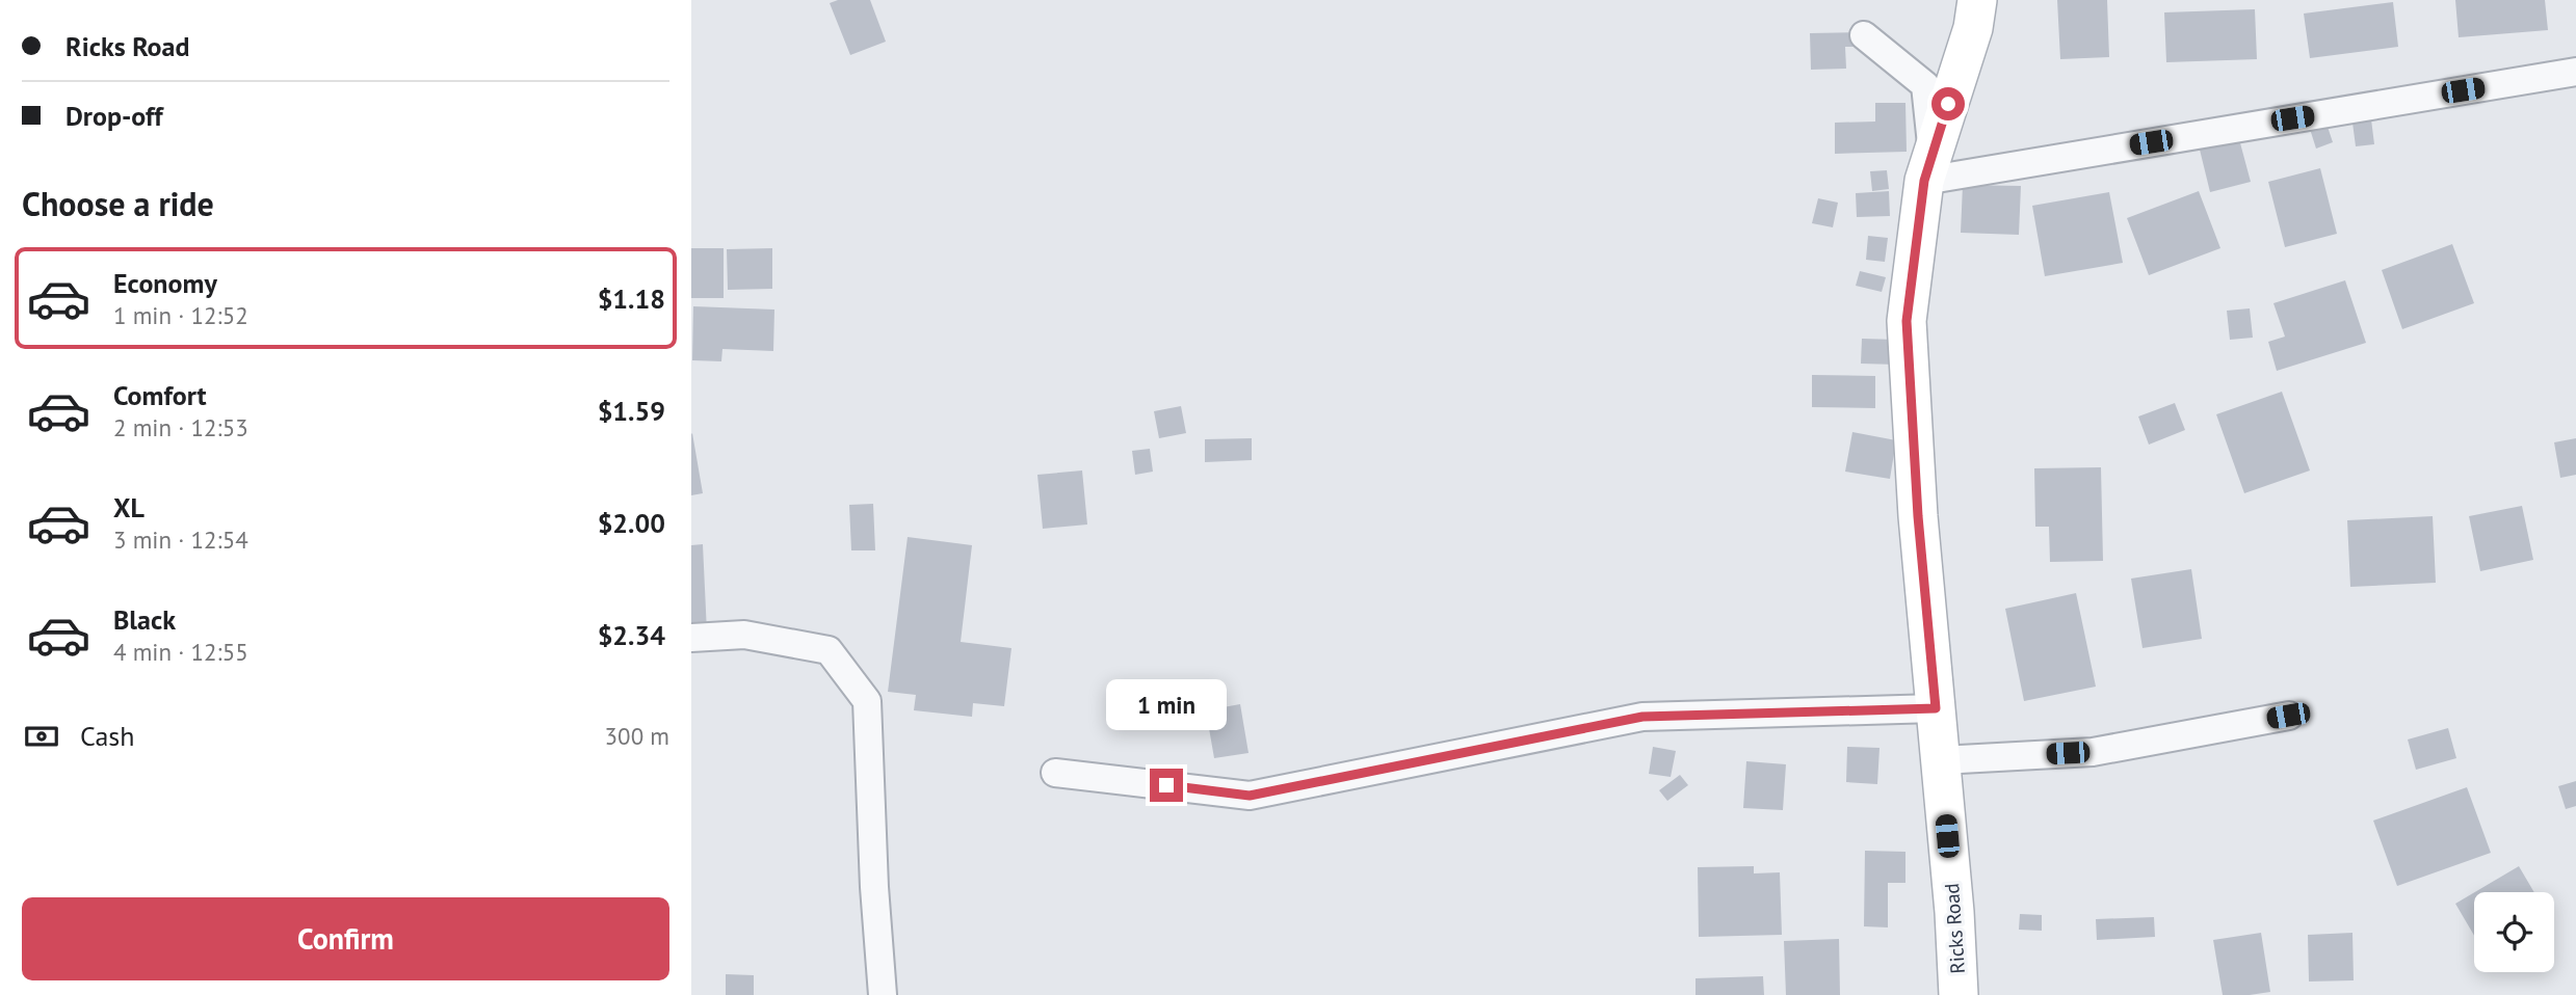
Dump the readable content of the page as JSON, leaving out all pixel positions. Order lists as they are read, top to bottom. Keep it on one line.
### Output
{"streets":{"street":["Ricks Road"]},"page":{"banner":["Ricks Road","Drop-off"],"heading":"Choose a ride","list":[{"name":"Economy","note":"1 min · 12:52","value":"$1.18"},{"name":"Comfort","note":"2 min · 12:53","value":"$1.59"},{"name":"XL","note":"3 min · 12:54","value":"$2.00"},{"name":"Black","note":"4 min · 12:55","value":"$2.34"}],"bubble":"1 min","pay":["Cash","300 m"],"buttons":"Confirm"}}
